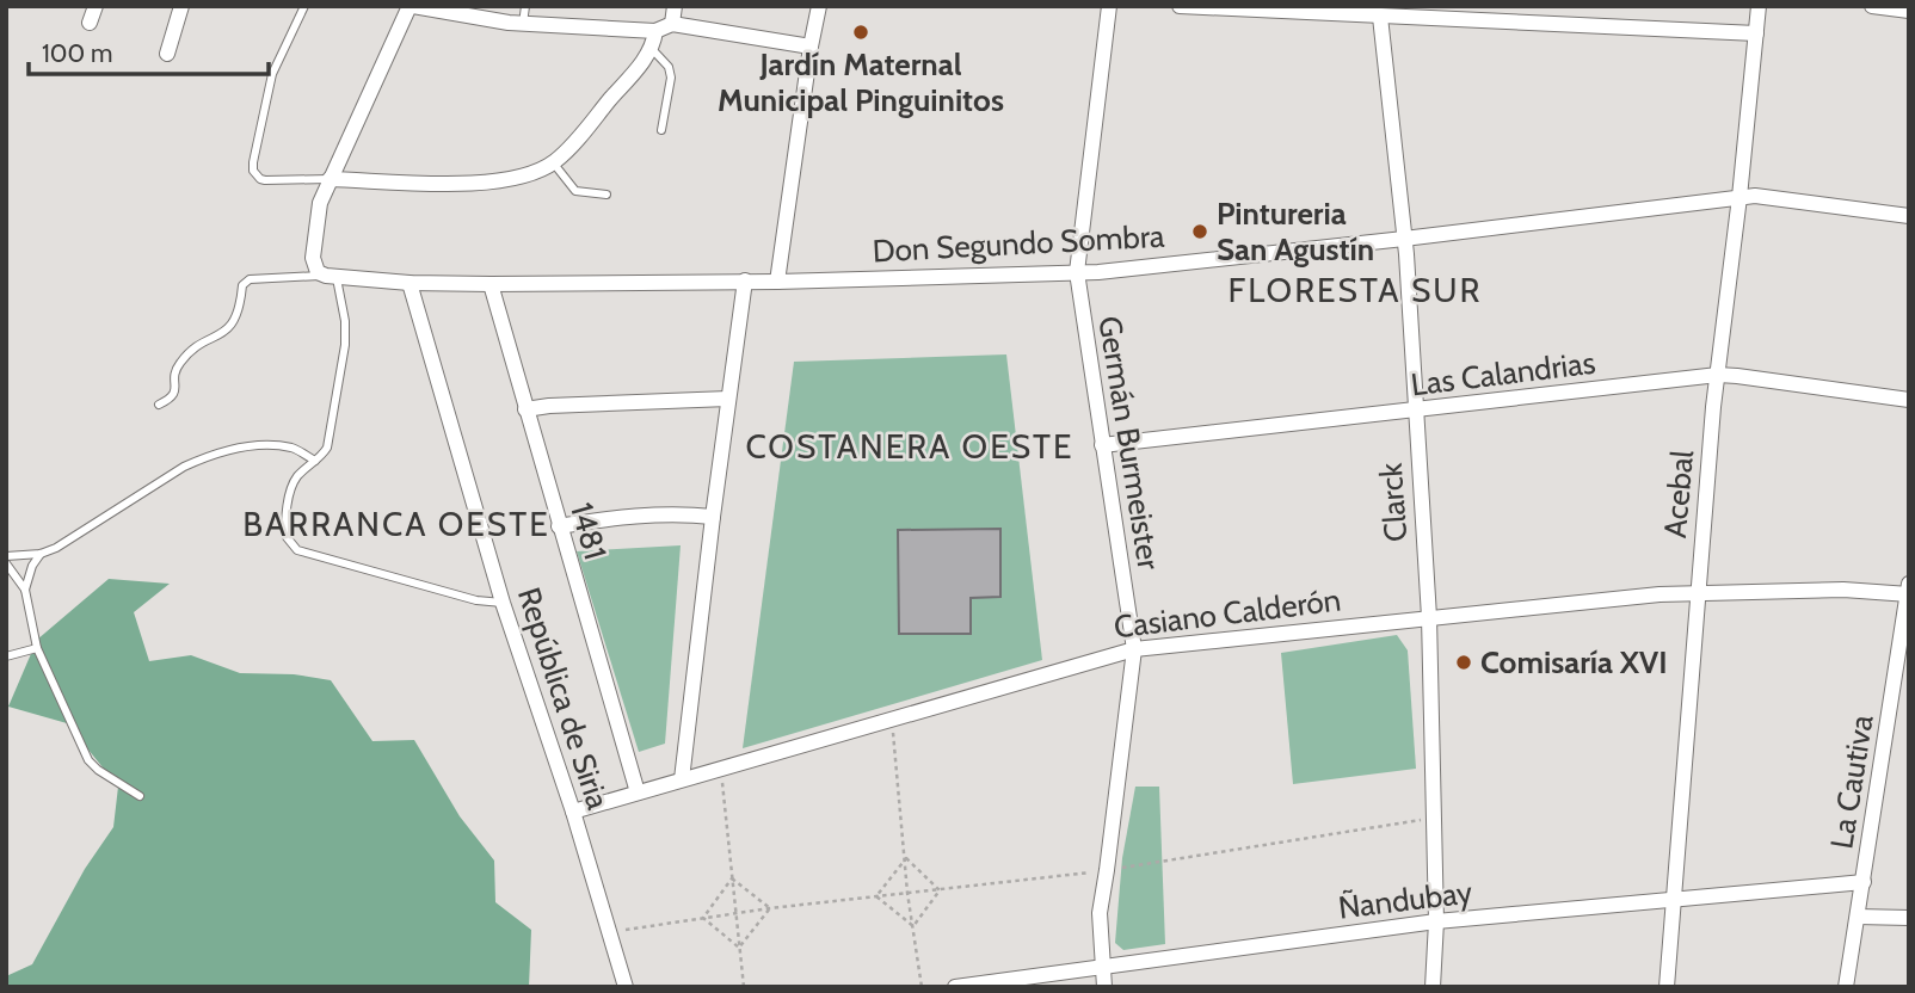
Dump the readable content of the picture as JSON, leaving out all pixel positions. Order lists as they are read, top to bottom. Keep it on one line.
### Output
{"streets":{"street":["Don Segundo Sombra","Las Calandrias","Germán Burmeister","Acebal","Clarck","1481","Casiano Calderón","República de Siria","La Cautiva","Ñandubay"]},"crossings":[["Don Segundo Sombra","Germán Burmeister"],["Don Segundo Sombra","Acebal"],["Don Segundo Sombra","Clarck"],["Don Segundo Sombra","1481"],["Don Segundo Sombra","República de Siria"],["Las Calandrias","Germán Burmeister"],["Las Calandrias","Acebal"],["Las Calandrias","Clarck"],["Germán Burmeister","Casiano Calderón"],["Germán Burmeister","Ñandubay"],["Acebal","Casiano Calderón"],["Acebal","Ñandubay"],["Clarck","Casiano Calderón"],["Clarck","Ñandubay"],["1481","Casiano Calderón"],["Casiano Calderón","República de Siria"],["Casiano Calderón","La Cautiva"],["La Cautiva","Ñandubay"]],"districts":["FLORESTA SUR","COSTANERA OESTE","BARRANCA OESTE"],"places":["Jardín Maternal Municipal Pinguinitos","Pintureria San Agustín","Comisaría XVI"],"scale_bar":"100 m"}
